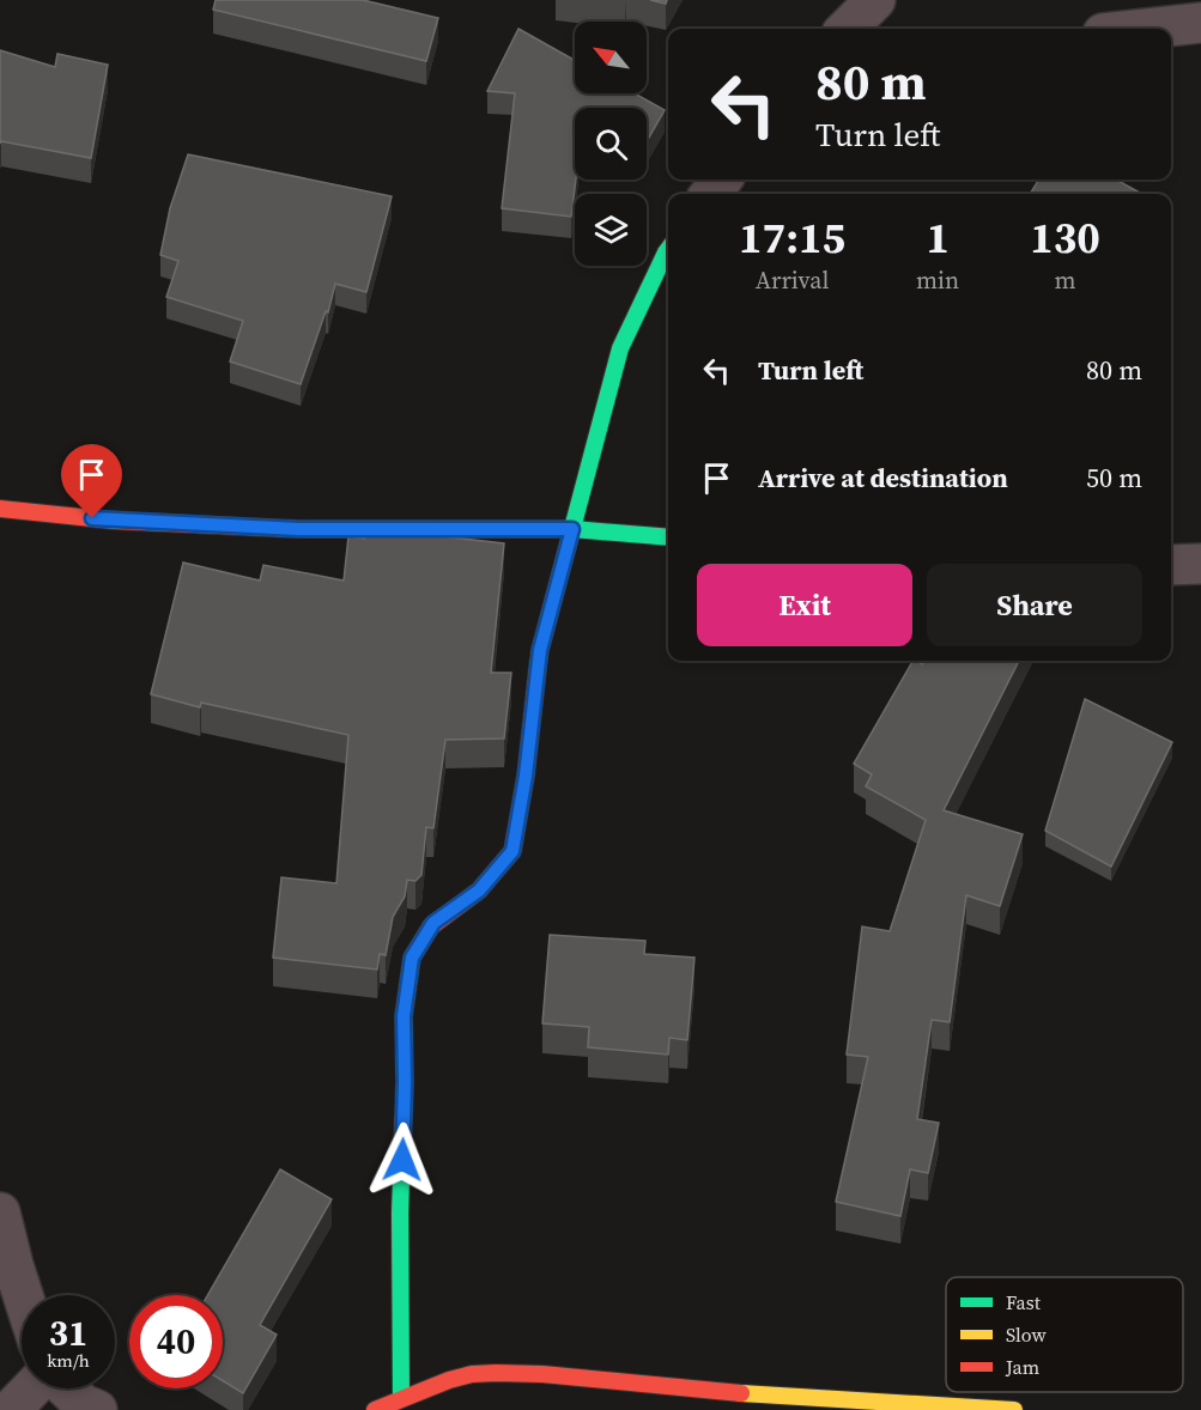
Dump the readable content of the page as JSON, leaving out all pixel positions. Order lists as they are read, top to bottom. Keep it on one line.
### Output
{"legend":["Fast","Slow","Jam"],"north":"top left","page":{"turn":["80 m","Turn left"],"eta":["17:15","Arrival","1","min","130","m"],"list":[{"name":"Turn left","value":"80 m"},{"name":"Arrive at destination","value":"50 m"}],"buttons":["Exit","Share"],"speed":"31 km/h","limit":"40"}}
